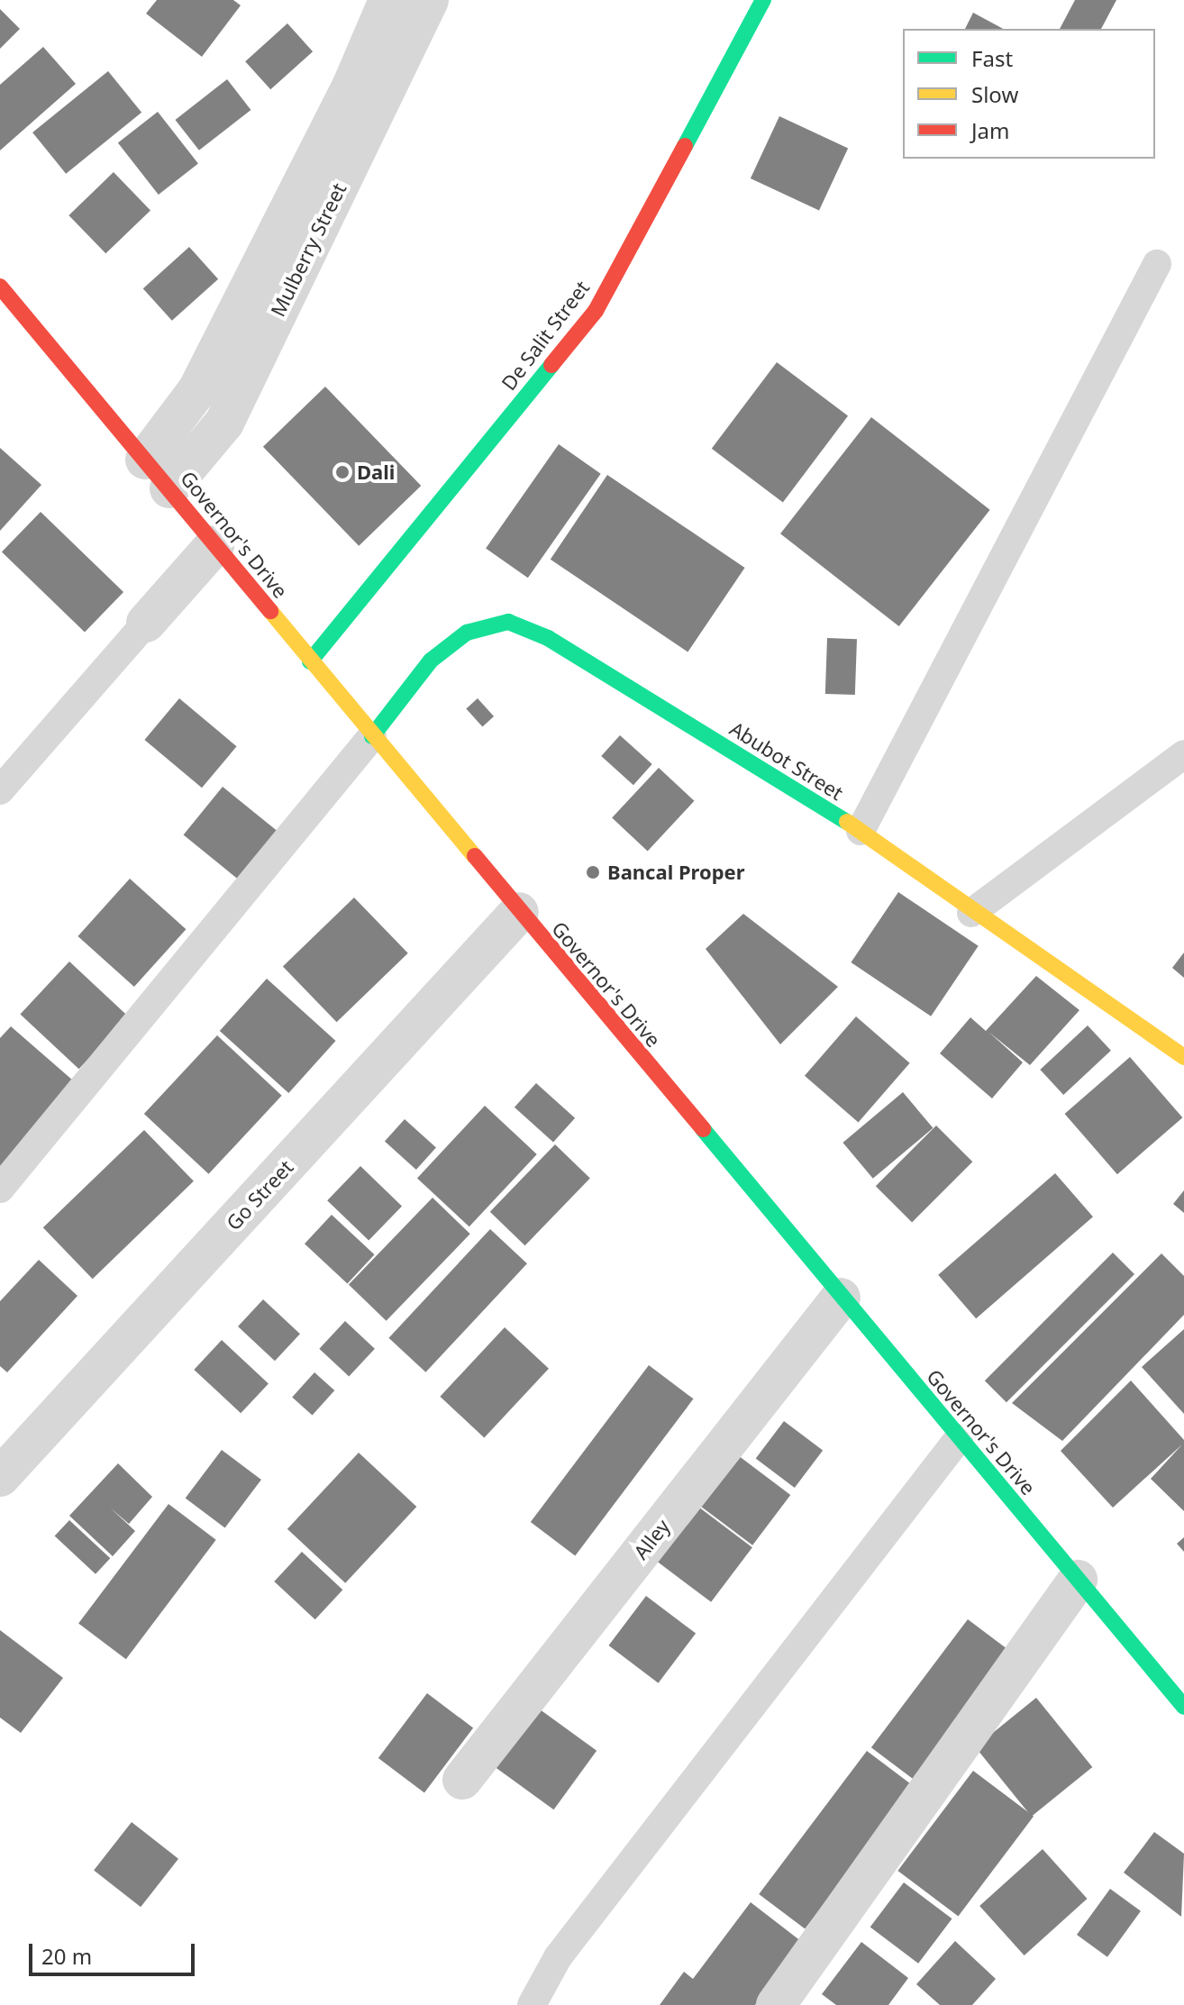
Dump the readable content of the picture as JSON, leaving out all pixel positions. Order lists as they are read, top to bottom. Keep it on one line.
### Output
{"streets":{"main road":["De Salit Street","Governor's Drive","Abubot Street"],"street":["Mulberry Street","Go Street","Alley"]},"crossings":[["Mulberry Street","Governor's Drive"],["De Salit Street","Governor's Drive"],["Governor's Drive","Abubot Street"],["Governor's Drive","Go Street"],["Governor's Drive","Alley"]],"places":["Dali","Bancal Proper"],"legend":["Fast","Slow","Jam"],"scale_bar":"20 m"}
